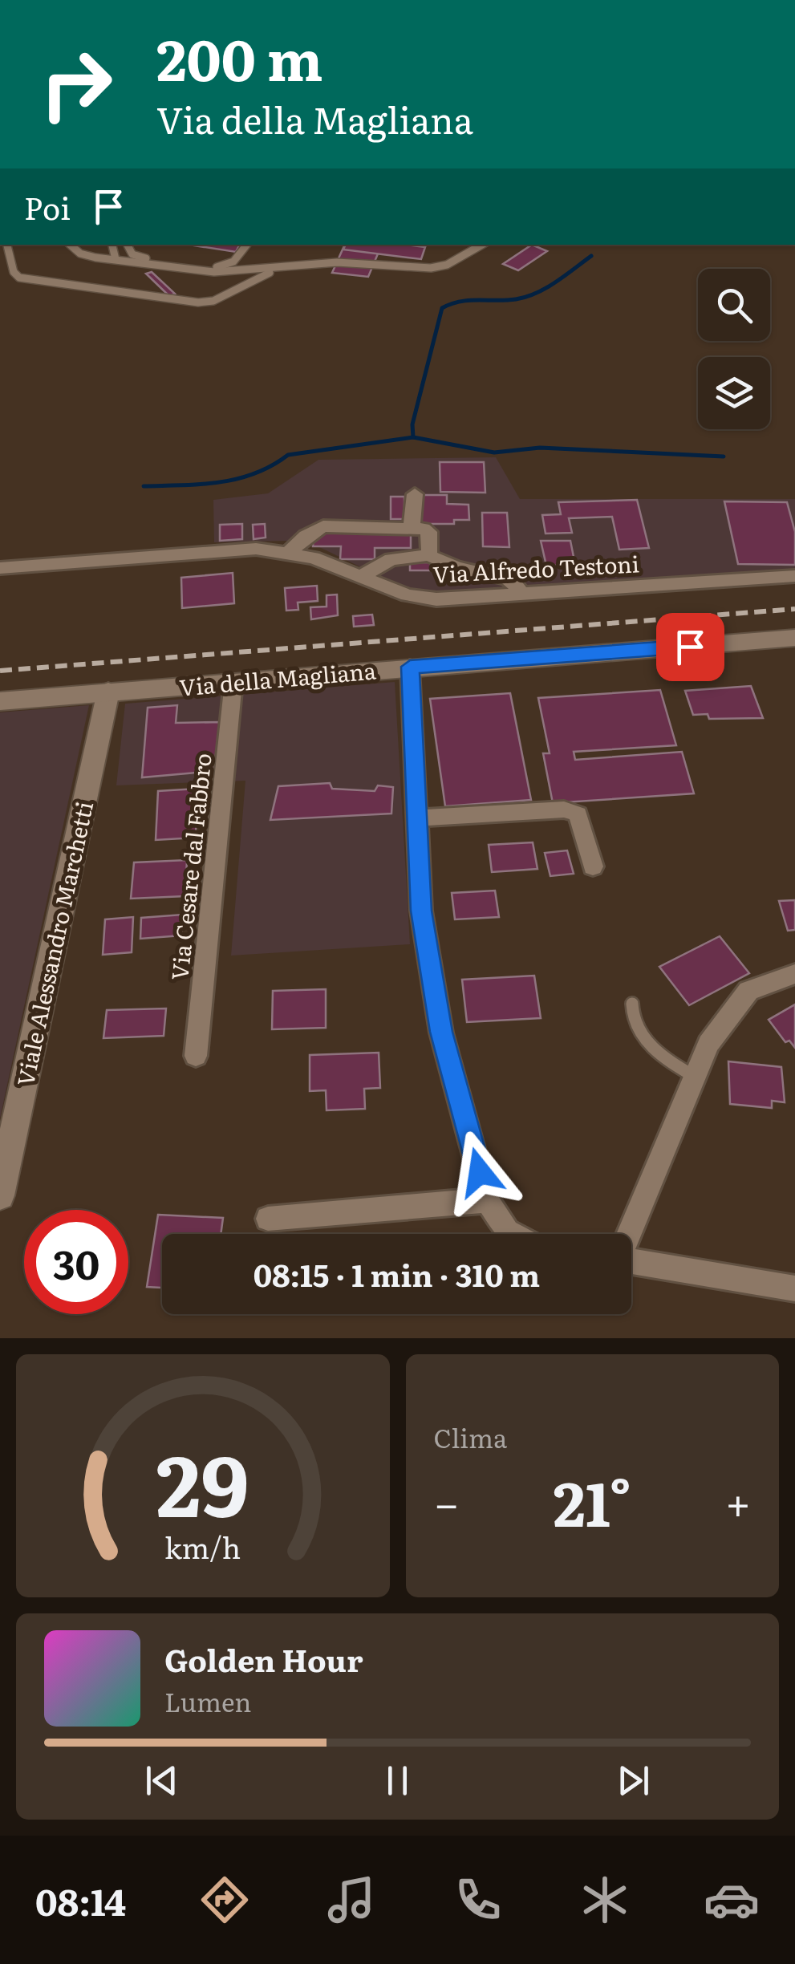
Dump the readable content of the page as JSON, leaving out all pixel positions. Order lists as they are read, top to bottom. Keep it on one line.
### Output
{"streets":{"main road":["Via della Magliana","Viale Alessandro Marchetti"],"street":["Via Alfredo Testoni","Via Cesare dal Fabbro"]},"crossings":[["Via della Magliana","Via Cesare dal Fabbro"],["Via della Magliana","Viale Alessandro Marchetti"]],"page":{"turn":["200 m","Via della Magliana"],"then":"Poi","limit":"30","trip":"08:15 · 1 min · 310 m","tile":"Clima","heat":["−","21°","+"],"song":["Golden Hour","Lumen"],"tabs":"08:14","gauge":["29","km/h"]}}
